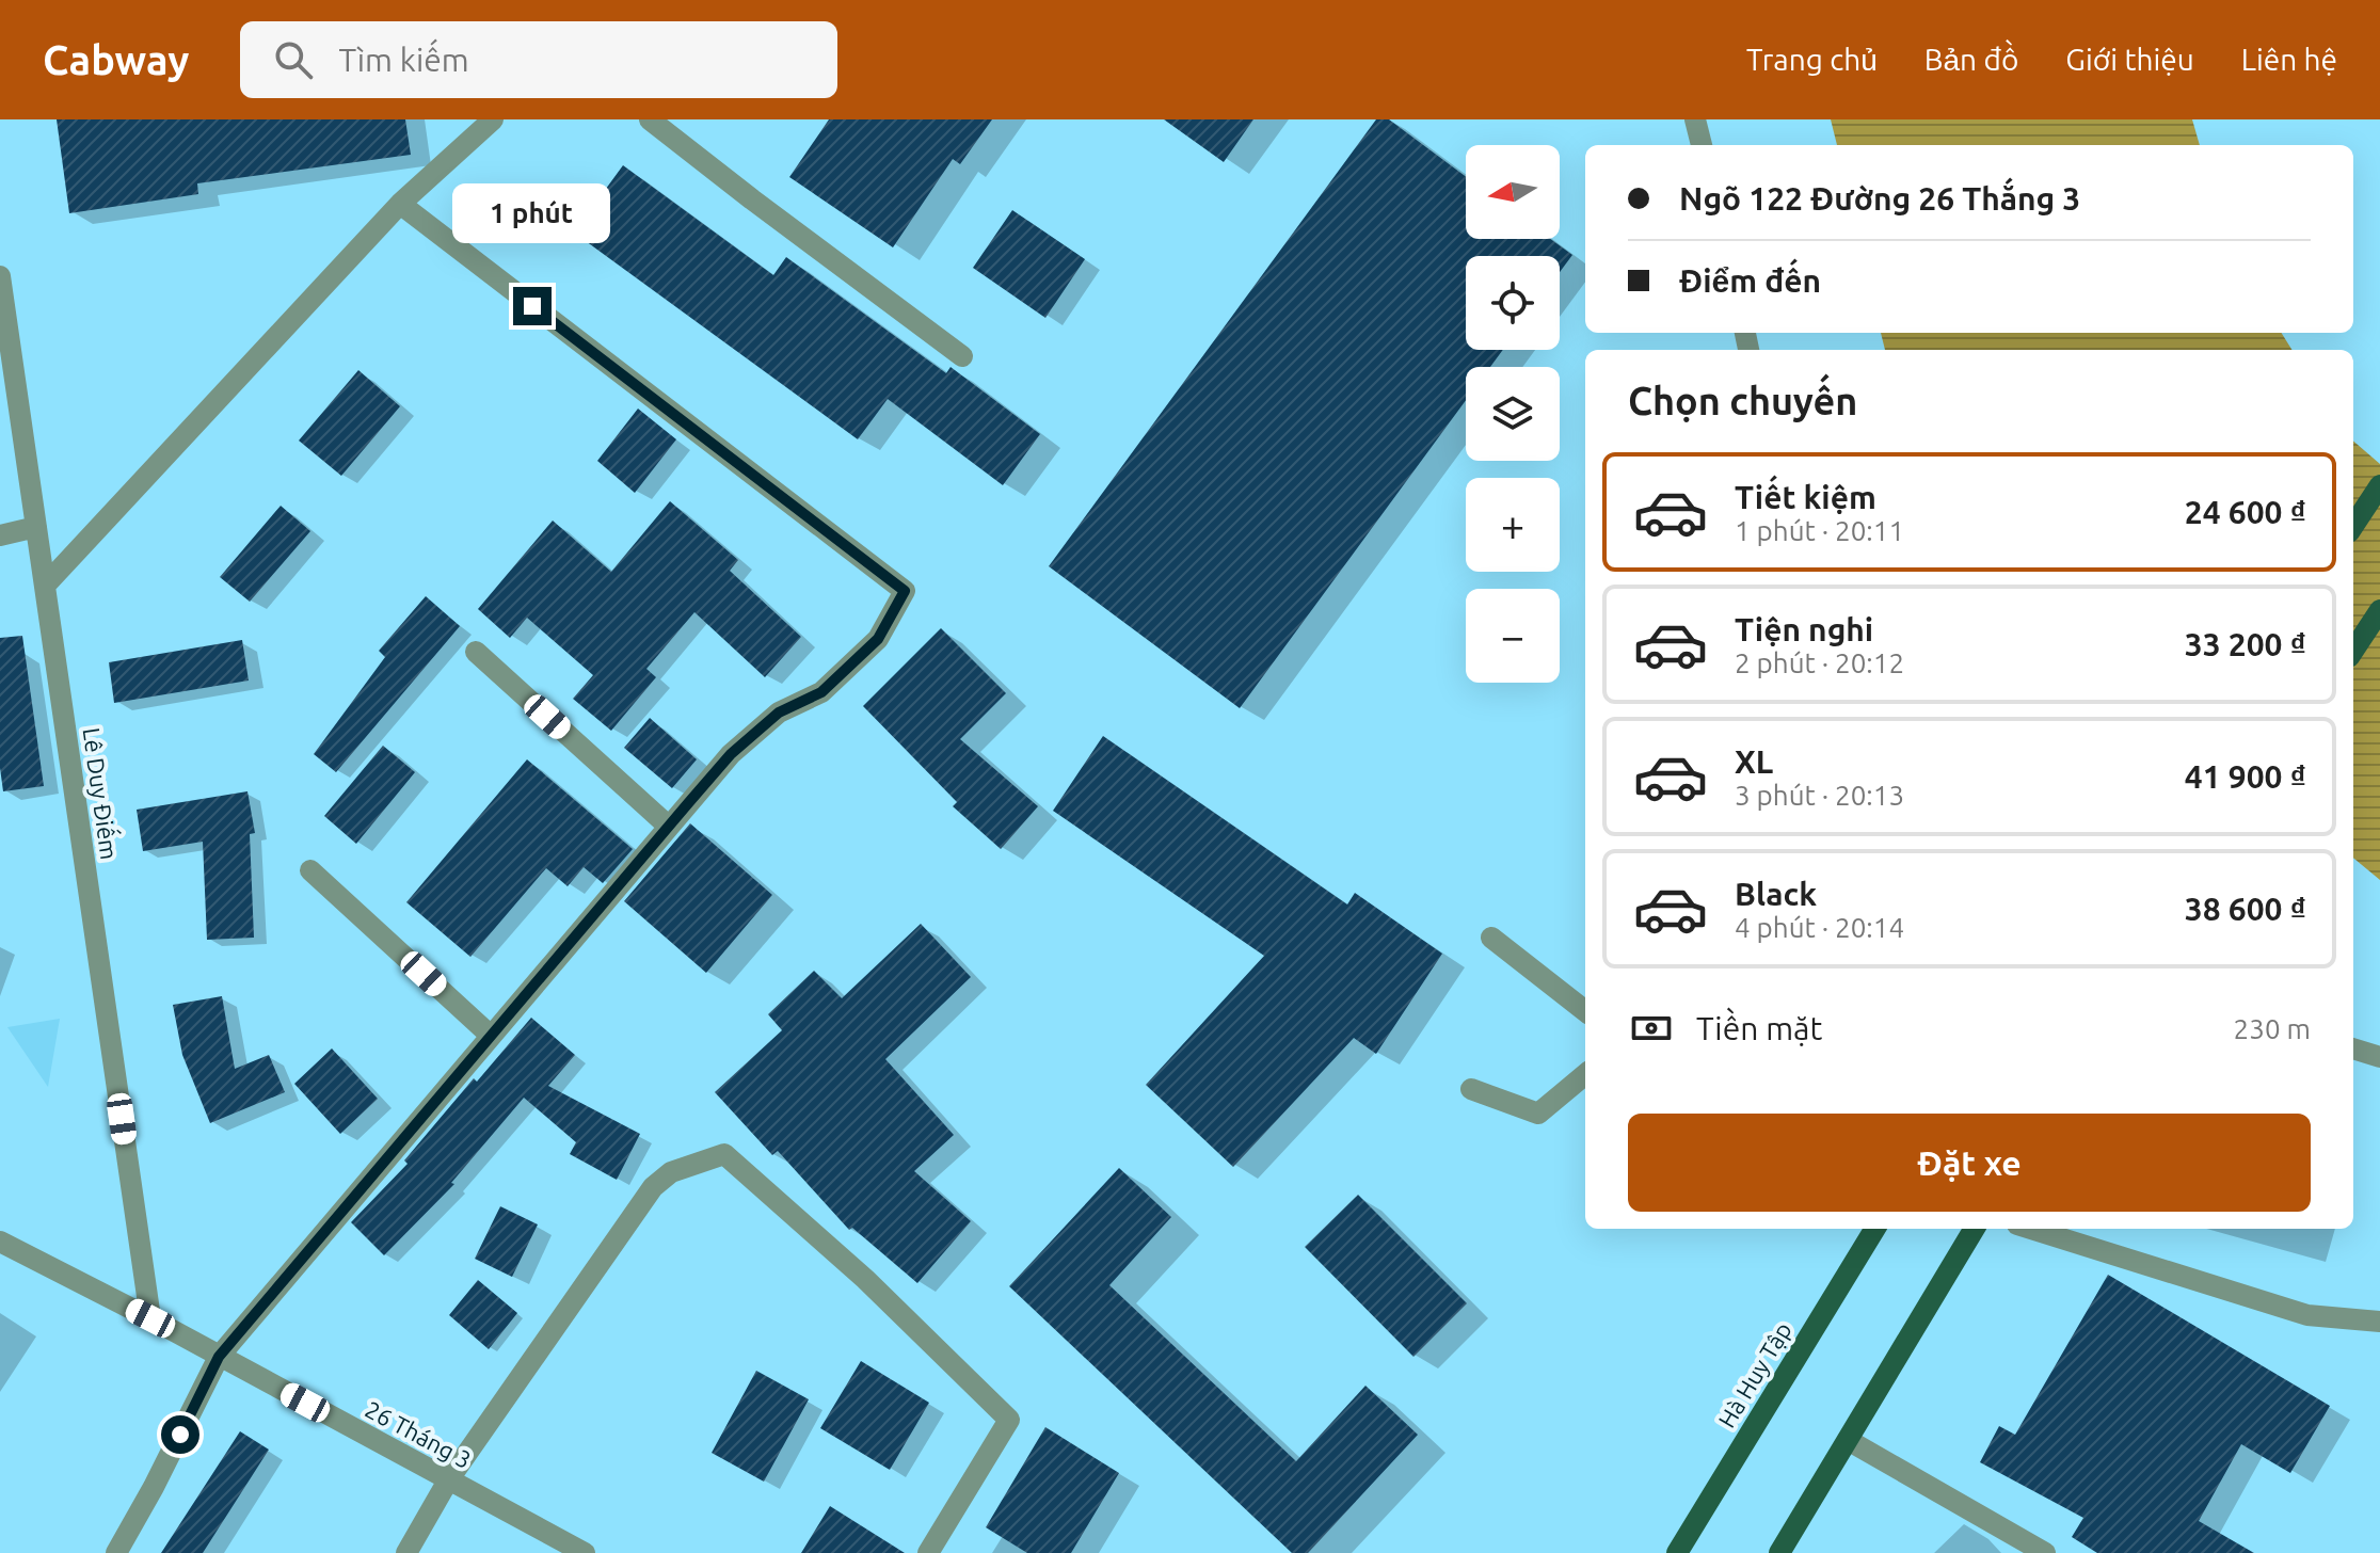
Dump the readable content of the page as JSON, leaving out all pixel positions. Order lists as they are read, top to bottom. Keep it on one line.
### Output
{"streets":{"main road":["Hà Huy Tập"],"street":["Lê Duy Điếm","26 Tháng 3"]},"crossings":[["Lê Duy Điếm","26 Tháng 3"]],"north":"left","page":{"header":"Cabway","search":"Tìm kiếm","nav":["Trang chủ","Bản đồ","Giới thiệu","Liên hệ"],"map_buttons":["+","−"],"banner":["Ngõ 122 Đường 26 Thắng 3","Điểm đến"],"bubble":"1 phút","heading":"Chọn chuyến","list":[{"name":"Tiết kiệm","note":"1 phút · 20:11","value":"24 600 ₫"},{"name":"Tiện nghi","note":"2 phút · 20:12","value":"33 200 ₫"},{"name":"XL","note":"3 phút · 20:13","value":"41 900 ₫"},{"name":"Black","note":"4 phút · 20:14","value":"38 600 ₫"}],"pay":["Tiền mặt","230 m"],"buttons":"Đặt xe"}}
